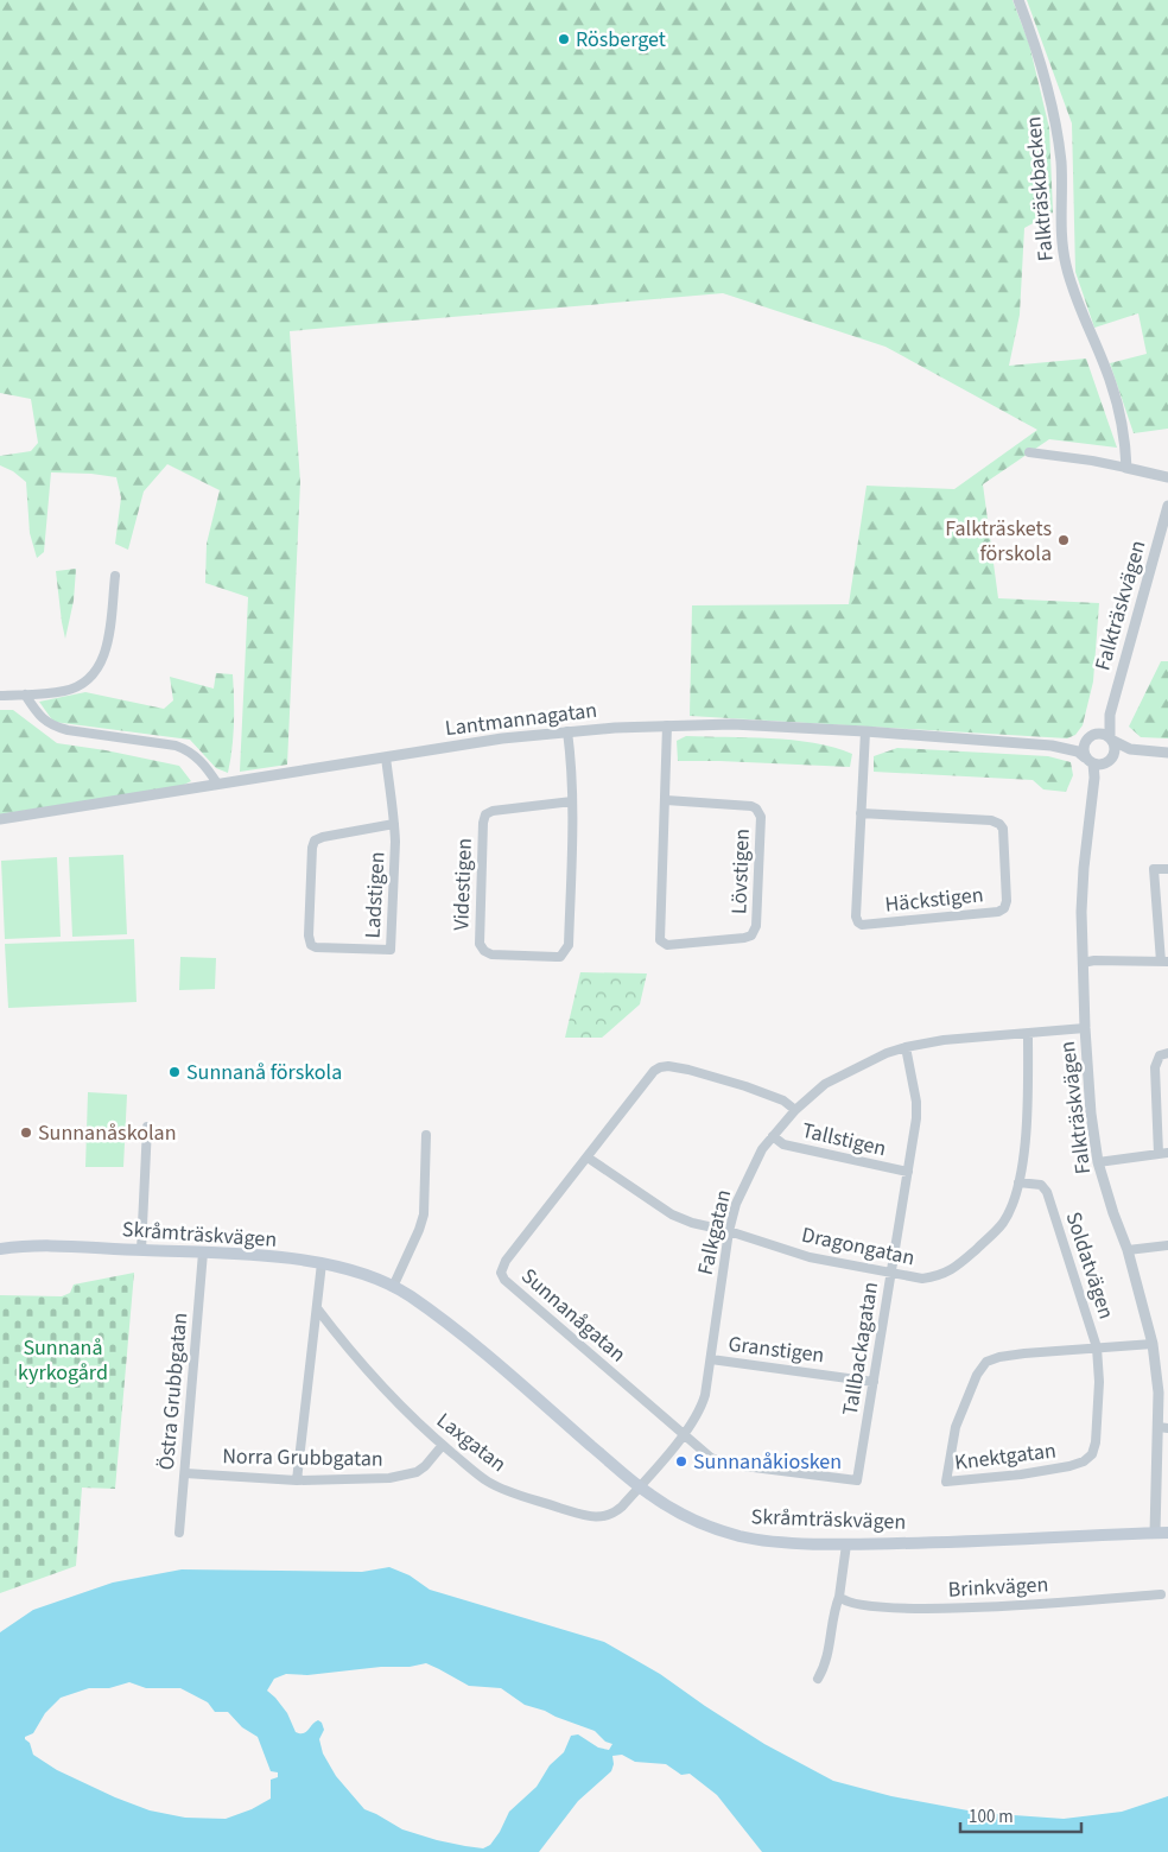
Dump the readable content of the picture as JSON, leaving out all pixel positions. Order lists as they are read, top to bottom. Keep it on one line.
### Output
{"streets":{"main road":["Skråmträskvägen"],"street":["Falkträskbacken","Falkträskvägen","Lantmannagatan","Lövstigen","Videstigen","Ladstigen","Häckstigen","Tallstigen","Falkgatan","Dragongatan","Soldatvägen","Sunnanågatan","Tallbackagatan","Granstigen","Östra Grubbgatan","Laxgatan","Knektgatan","Norra Grubbgatan","Brinkvägen"]},"crossings":[["Falkträskvägen","Lantmannagatan"],["Falkträskvägen","Falkgatan"],["Falkträskvägen","Skråmträskvägen"],["Falkträskvägen","Knektgatan"],["Lantmannagatan","Lövstigen"],["Lantmannagatan","Videstigen"],["Lantmannagatan","Ladstigen"],["Lantmannagatan","Häckstigen"],["Tallstigen","Falkgatan"],["Tallstigen","Tallbackagatan"],["Falkgatan","Skråmträskvägen"],["Falkgatan","Dragongatan"],["Falkgatan","Sunnanågatan"],["Falkgatan","Tallbackagatan"],["Falkgatan","Granstigen"],["Falkgatan","Laxgatan"],["Skråmträskvägen","Östra Grubbgatan"],["Skråmträskvägen","Laxgatan"],["Dragongatan","Soldatvägen"],["Dragongatan","Sunnanågatan"],["Dragongatan","Tallbackagatan"],["Soldatvägen","Knektgatan"],["Sunnanågatan","Tallbackagatan"],["Tallbackagatan","Granstigen"],["Östra Grubbgatan","Norra Grubbgatan"],["Laxgatan","Norra Grubbgatan"]],"parks":["Sunnanå kyrkogård"],"places":["Rösberget","Falkträskets förskola","Sunnanå förskola","Sunnanåskolan","Sunnanåkiosken"],"scale_bar":"100 m"}
